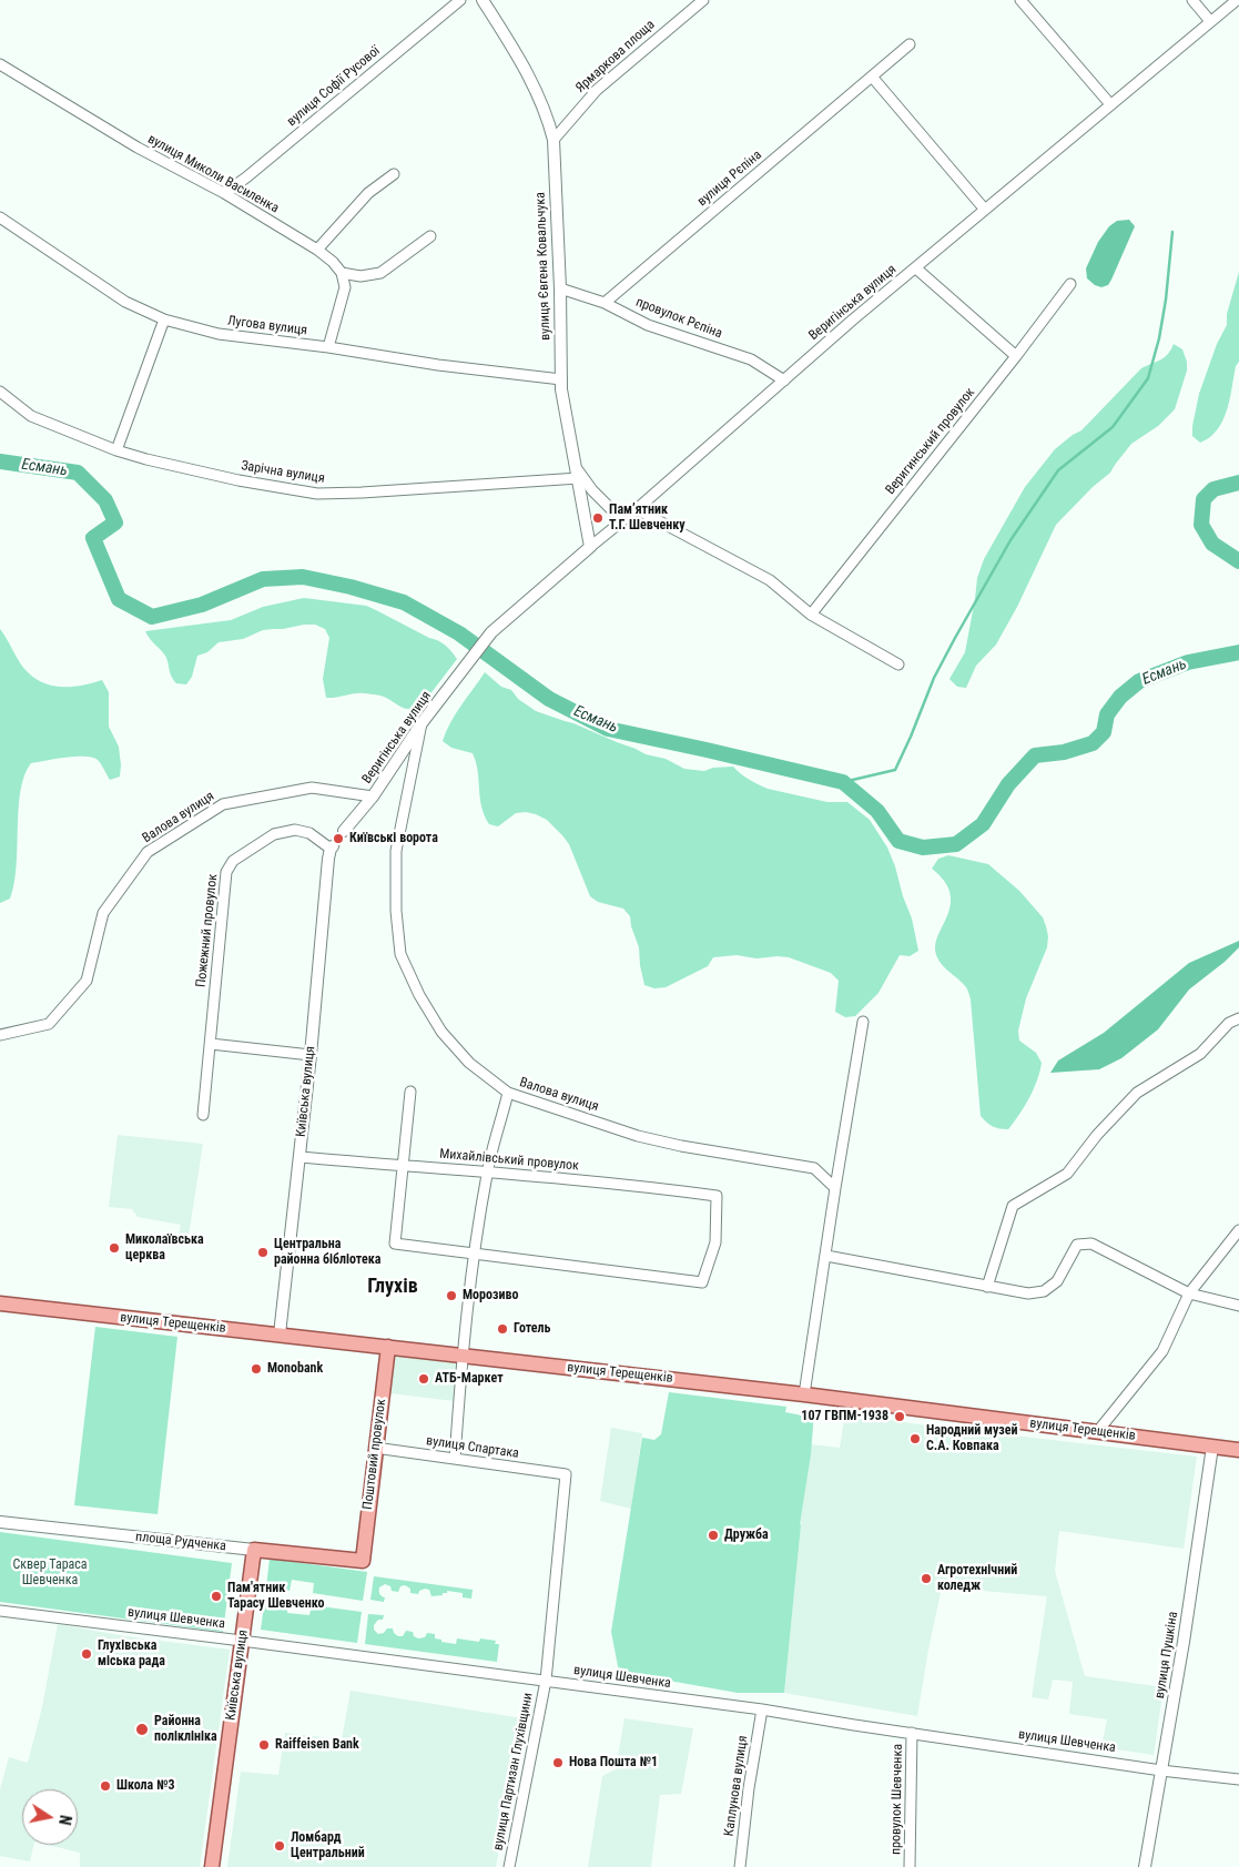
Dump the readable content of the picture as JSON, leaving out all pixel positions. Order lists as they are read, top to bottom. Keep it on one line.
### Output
{"streets":{"main road":["Київська вулиця","вулиця Терещенків","Поштовий провулок","площа Рудченка"],"street":["Ярмаркова площа","вулиця Софії Русової","вулиця Миколи Василенка","вулиця Рєпіна","вулиця Євгена Ковальчука","Веригінська вулиця","провулок Рєпіна","Лугова вулиця","Веригинський провулок","Зарічна вулиця","Валова вулиця","Пожежний провулок","Михайлівський провулок","вулиця Спартака","вулиця Шевченка","вулиця Пушкіна","вулиця Партизан Глухівщини","Каплунова вулиця","провулок Шевченка"]},"crossings":[["Ярмаркова площа","вулиця Євгена Ковальчука"],["вулиця Софії Русової","вулиця Миколи Василенка"],["вулиця Рєпіна","провулок Рєпіна"],["вулиця Євгена Ковальчука","Веригінська вулиця"],["вулиця Євгена Ковальчука","провулок Рєпіна"],["вулиця Євгена Ковальчука","Лугова вулиця"],["вулиця Євгена Ковальчука","Зарічна вулиця"],["Веригінська вулиця","провулок Рєпіна"],["Веригінська вулиця","Валова вулиця"],["Пожежний провулок","Київська вулиця"],["Київська вулиця","Михайлівський провулок"],["Київська вулиця","вулиця Терещенків"],["Київська вулиця","площа Рудченка"],["Київська вулиця","вулиця Шевченка"],["вулиця Терещенків","Поштовий провулок"],["вулиця Терещенків","вулиця Пушкіна"],["вулиця Спартака","Поштовий провулок"],["вулиця Спартака","вулиця Партизан Глухівщини"],["Поштовий провулок","площа Рудченка"],["вулиця Шевченка","вулиця Пушкіна"],["вулиця Шевченка","вулиця Партизан Глухівщини"],["вулиця Шевченка","Каплунова вулиця"],["вулиця Шевченка","провулок Шевченка"]],"districts":["Глухів"],"water":["Есмань"],"parks":["Сквер Тараса Шевченка"],"places":["Пам’ятник Т.Г. Шевченку","Київські ворота","Миколаївська церква","Центральна районна бібліотека","Морозиво","Готель","Monobank","АТБ-Маркет","107 ГВПМ-1938","Народний музей С.А. Ковпака","Дружба","Агротехнічний коледж","Пам'ятник Тарасу Шевченко","Глухівська міська рада","Районна поліклініка","Raiffeisen Bank","Нова Пошта №1","Школа №3","Ломбард Центральний"],"north":"right"}
